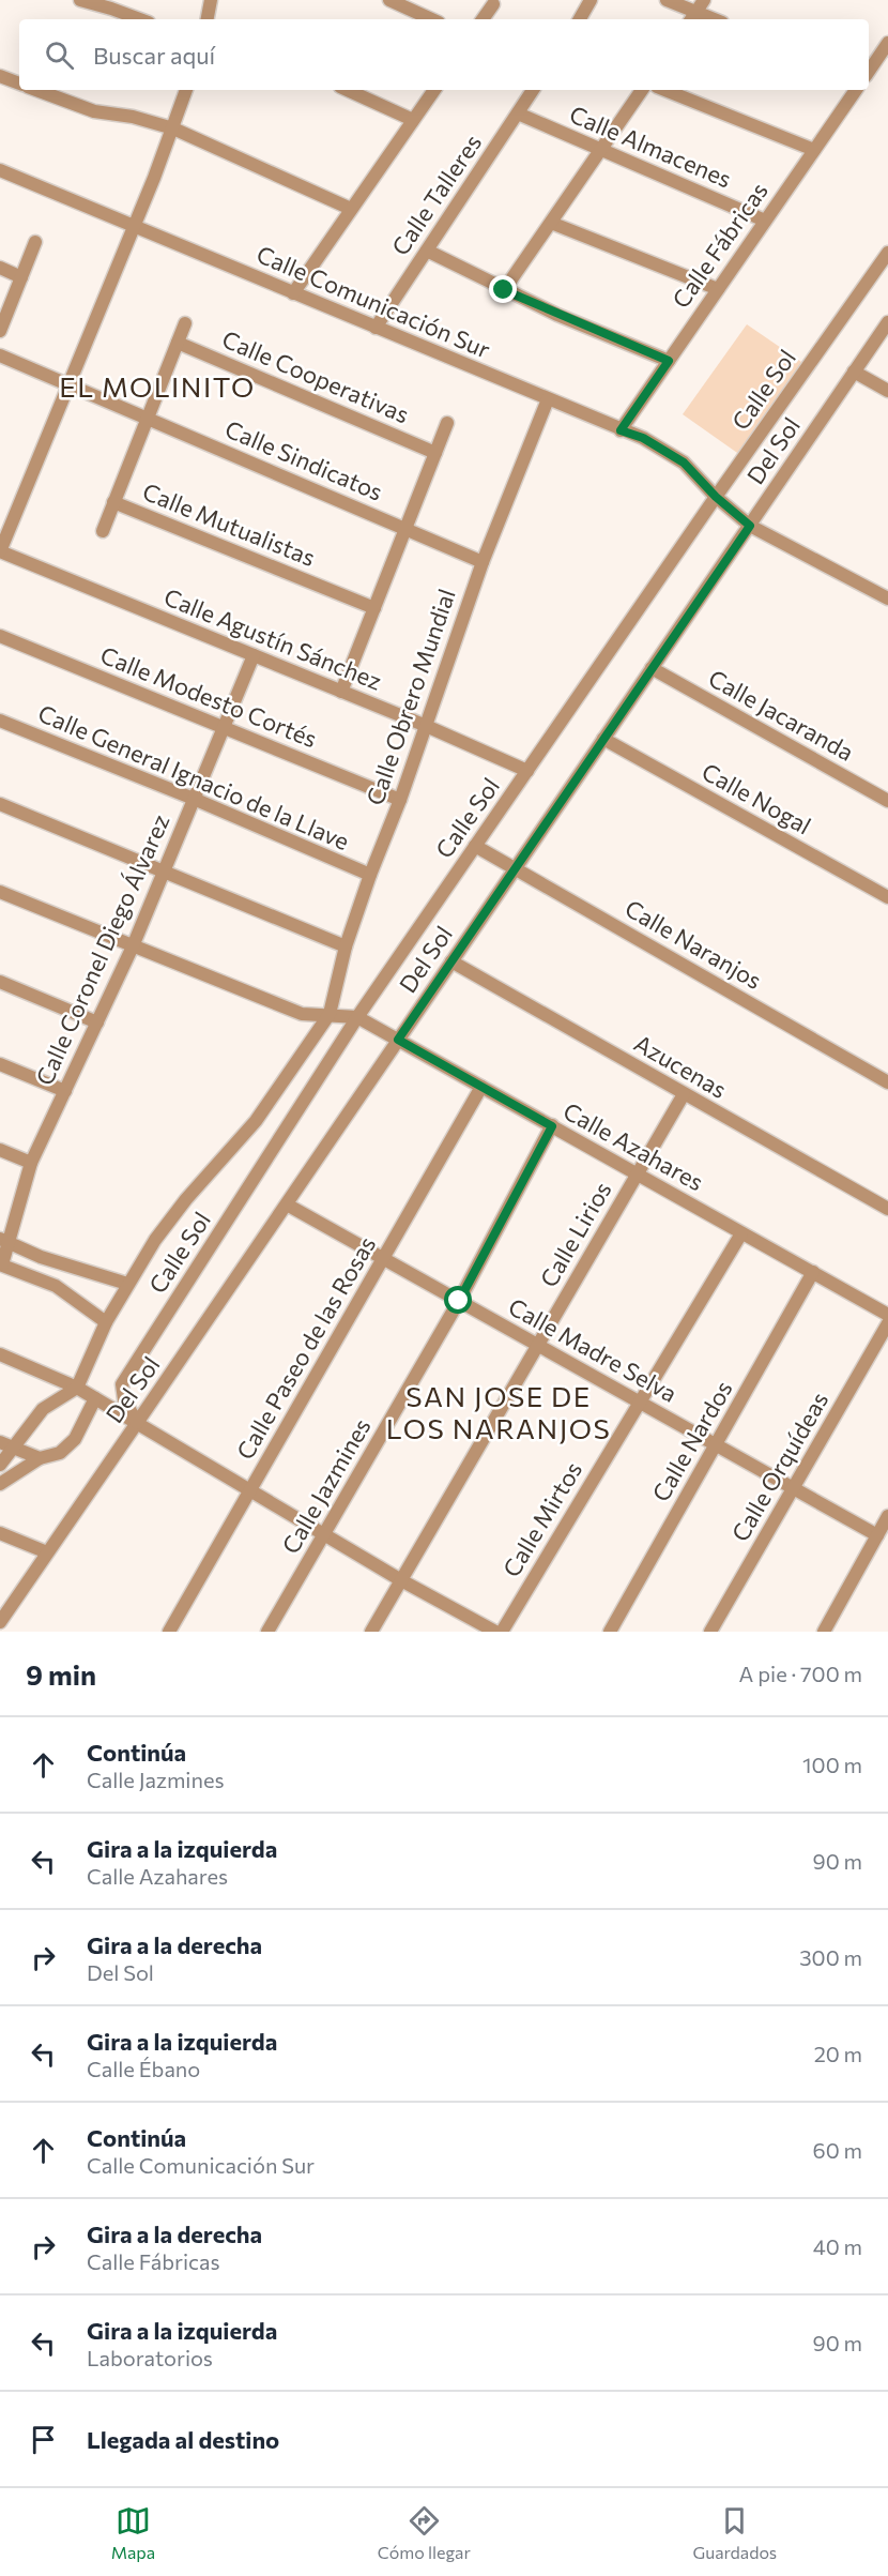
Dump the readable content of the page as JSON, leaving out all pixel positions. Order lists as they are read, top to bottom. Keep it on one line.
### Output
{"streets":{"street":["Calle Almacenes","Calle Talleres","Calle Fábricas","Calle Comunicación Sur","Calle Cooperativas","Calle Sol","Del Sol","Calle Sindicatos","Calle Mutualistas","Calle Agustín Sánchez","Calle Modesto Cortés","Calle Obrero Mundial","Calle Jacaranda","Calle General Ignacio de la Llave","Calle Nogal","Calle Naranjos","Calle Coronel Diego Álvarez","Azucenas","Calle Azahares","Calle Lirios","Calle Paseo de las Rosas","Calle Madre Selva","Calle Nardos","Calle Orquídeas","Calle Jazmines","Calle Mirtos"]},"crossings":[["Calle Almacenes","Calle Talleres"],["Calle Almacenes","Calle Fábricas"],["Calle Talleres","Calle Comunicación Sur"],["Calle Fábricas","Calle Comunicación Sur"],["Calle Comunicación Sur","Calle Sol"],["Calle Comunicación Sur","Del Sol"],["Calle Comunicación Sur","Calle Obrero Mundial"],["Calle Sol","Del Sol"],["Calle Sol","Calle Agustín Sánchez"],["Calle Sol","Calle Naranjos"],["Calle Sol","Calle Azahares"],["Del Sol","Calle Jacaranda"],["Del Sol","Calle Nogal"],["Del Sol","Calle Naranjos"],["Del Sol","Azucenas"],["Del Sol","Calle Azahares"],["Del Sol","Calle Madre Selva"],["Calle Sindicatos","Calle Mutualistas"],["Calle Sindicatos","Calle Obrero Mundial"],["Calle Agustín Sánchez","Calle Obrero Mundial"],["Calle Agustín Sánchez","Calle Coronel Diego Álvarez"],["Calle Modesto Cortés","Calle Obrero Mundial"],["Calle Modesto Cortés","Calle Coronel Diego Álvarez"],["Calle Obrero Mundial","Calle General Ignacio de la Llave"],["Calle General Ignacio de la Llave","Calle Coronel Diego Álvarez"],["Azucenas","Calle Lirios"],["Calle Azahares","Calle Lirios"],["Calle Azahares","Calle Paseo de las Rosas"],["Calle Azahares","Calle Nardos"],["Calle Azahares","Calle Jazmines"],["Calle Azahares","Calle Mirtos"],["Calle Lirios","Calle Madre Selva"],["Calle Paseo de las Rosas","Calle Madre Selva"],["Calle Madre Selva","Calle Nardos"],["Calle Madre Selva","Calle Orquídeas"],["Calle Madre Selva","Calle Jazmines"],["Calle Madre Selva","Calle Mirtos"]],"districts":["EL MOLINITO","SAN JOSE DE LOS NARANJOS"],"page":{"search":"Buscar aquí","heading":["9 min","A pie · 700 m"],"list":[["Continúa","Calle Jazmines","100 m"],["Gira a la izquierda","Calle Azahares","90 m"],["Gira a la derecha","Del Sol","300 m"],["Gira a la izquierda","Calle Ébano","20 m"],["Continúa","Calle Comunicación Sur","60 m"],["Gira a la derecha","Calle Fábricas","40 m"],["Gira a la izquierda","Laboratorios","90 m"],"Llegada al destino"],"nav":["Mapa","Cómo llegar","Guardados"]}}
